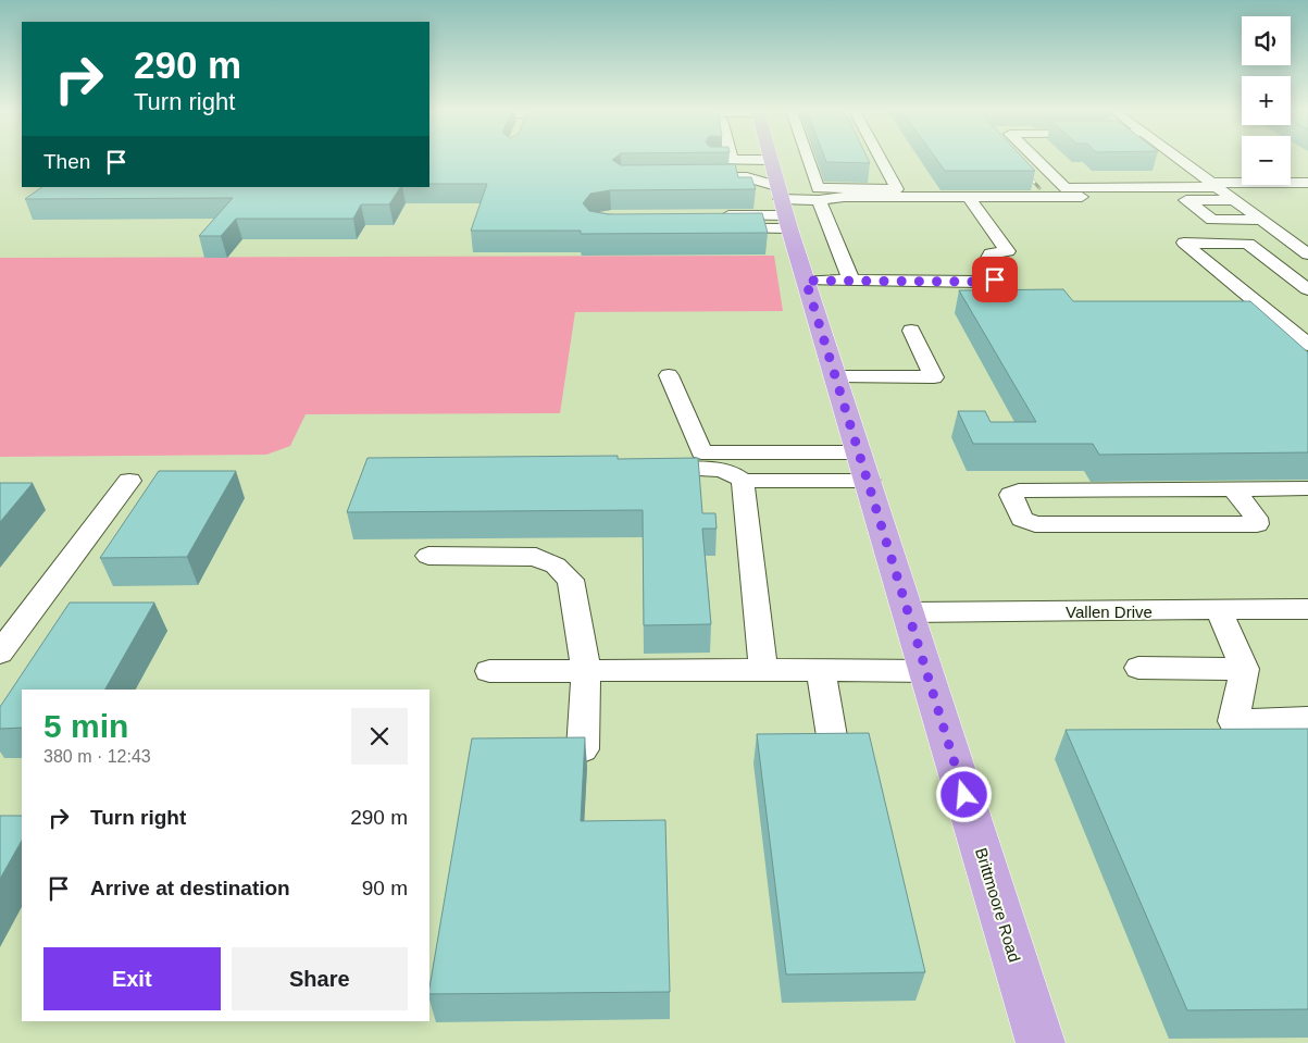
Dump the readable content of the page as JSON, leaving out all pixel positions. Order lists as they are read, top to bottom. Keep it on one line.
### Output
{"streets":{"main road":["Brittmoore Road"],"street":["Vallen Drive"]},"crossings":[["Vallen Drive","Brittmoore Road"]],"page":{"map_buttons":["+","−"],"turn":["290 m","Turn right"],"then":"Then","heading":["5 min","380 m · 12:43"],"list":[{"name":"Turn right","value":"290 m"},{"name":"Arrive at destination","value":"90 m"}],"buttons":["Exit","Share"]}}
